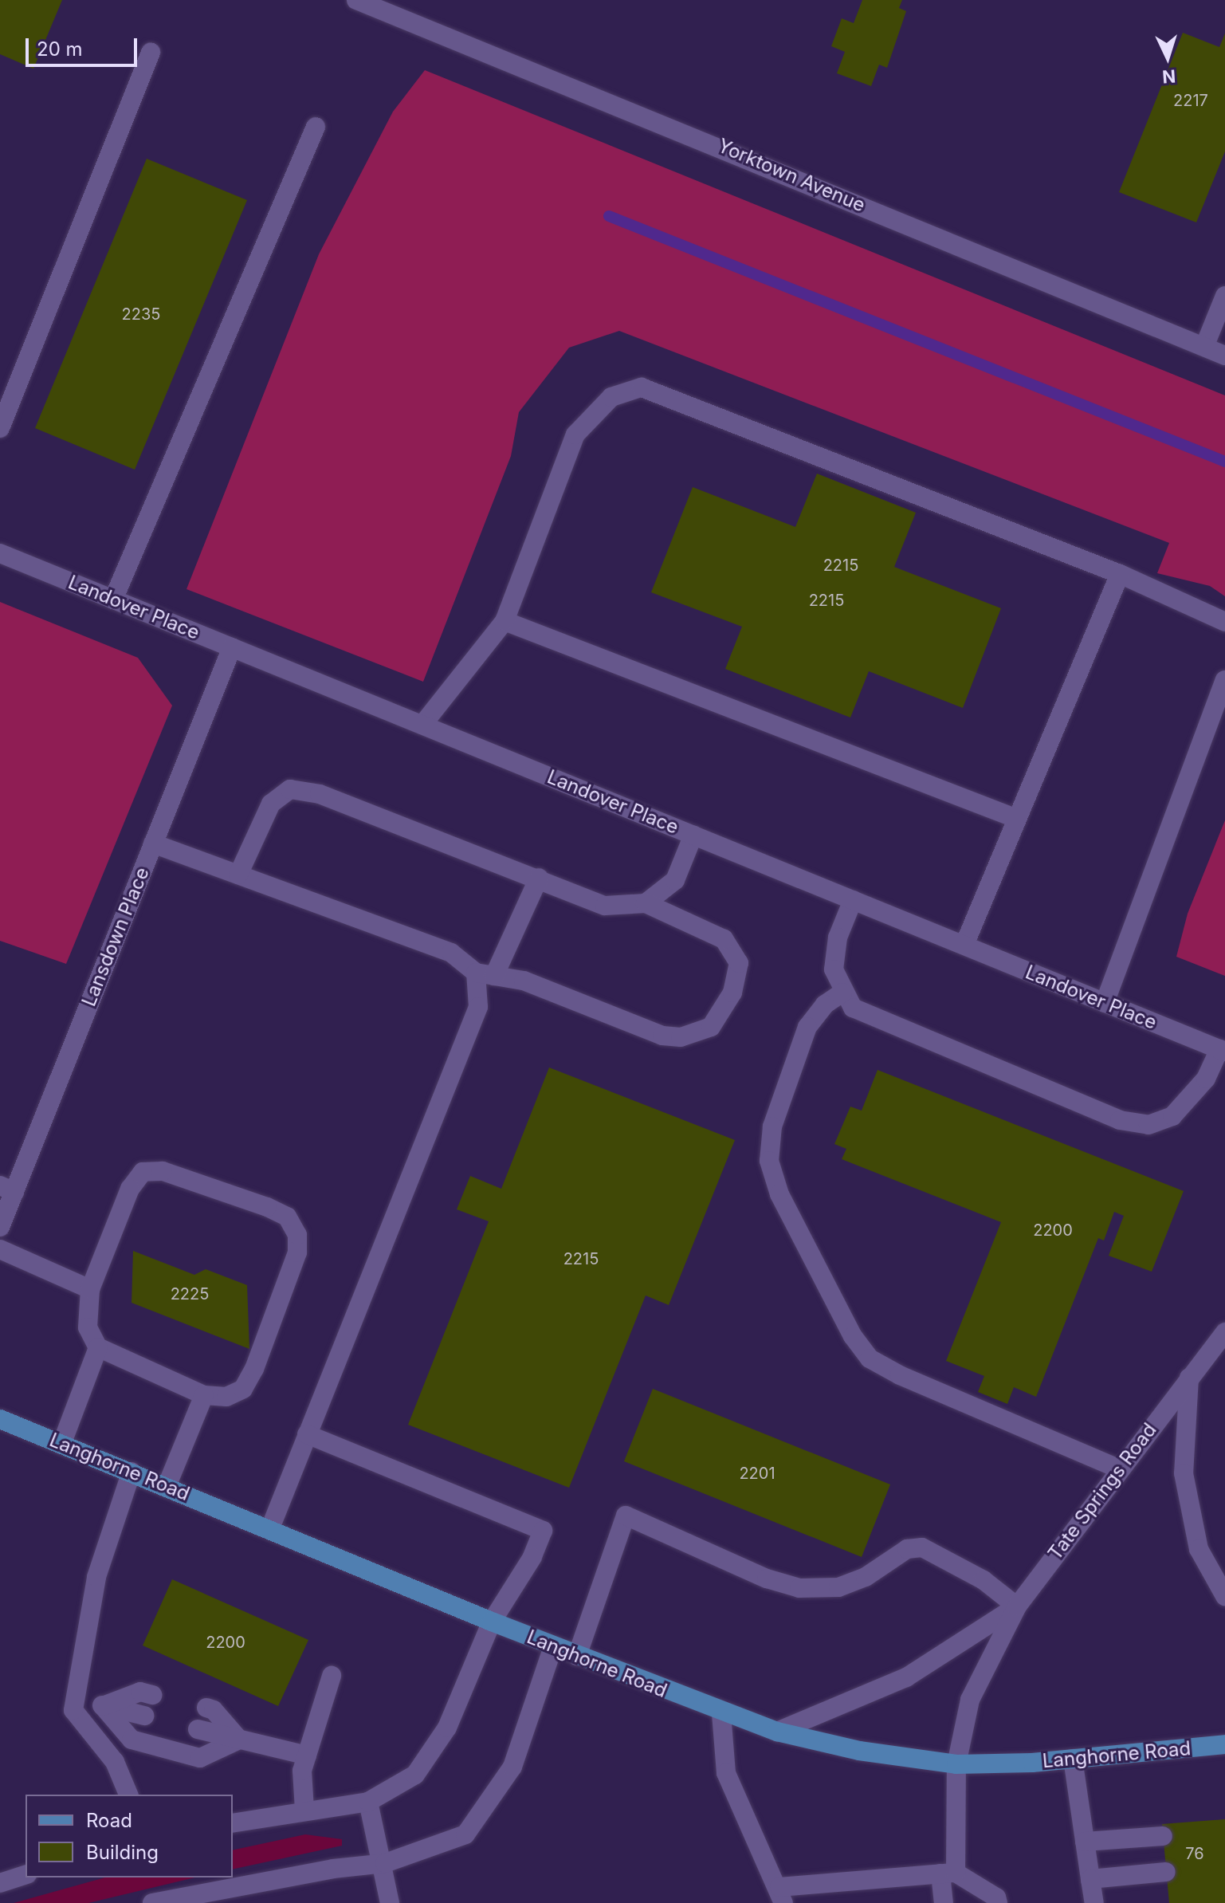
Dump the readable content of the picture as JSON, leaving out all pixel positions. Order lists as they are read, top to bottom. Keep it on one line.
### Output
{"streets":{"main road":["Langhorne Road"],"street":["Yorktown Avenue","Landover Place","Lansdown Place","Tate Springs Road"]},"crossings":[["Landover Place","Lansdown Place"],["Langhorne Road","Tate Springs Road"]],"house_numbers":["2217","2235","2215","2215","2200","2215","2225","2201","2200","76"],"legend":["Road","Building"],"scale_bar":"20 m","north":"bottom"}
